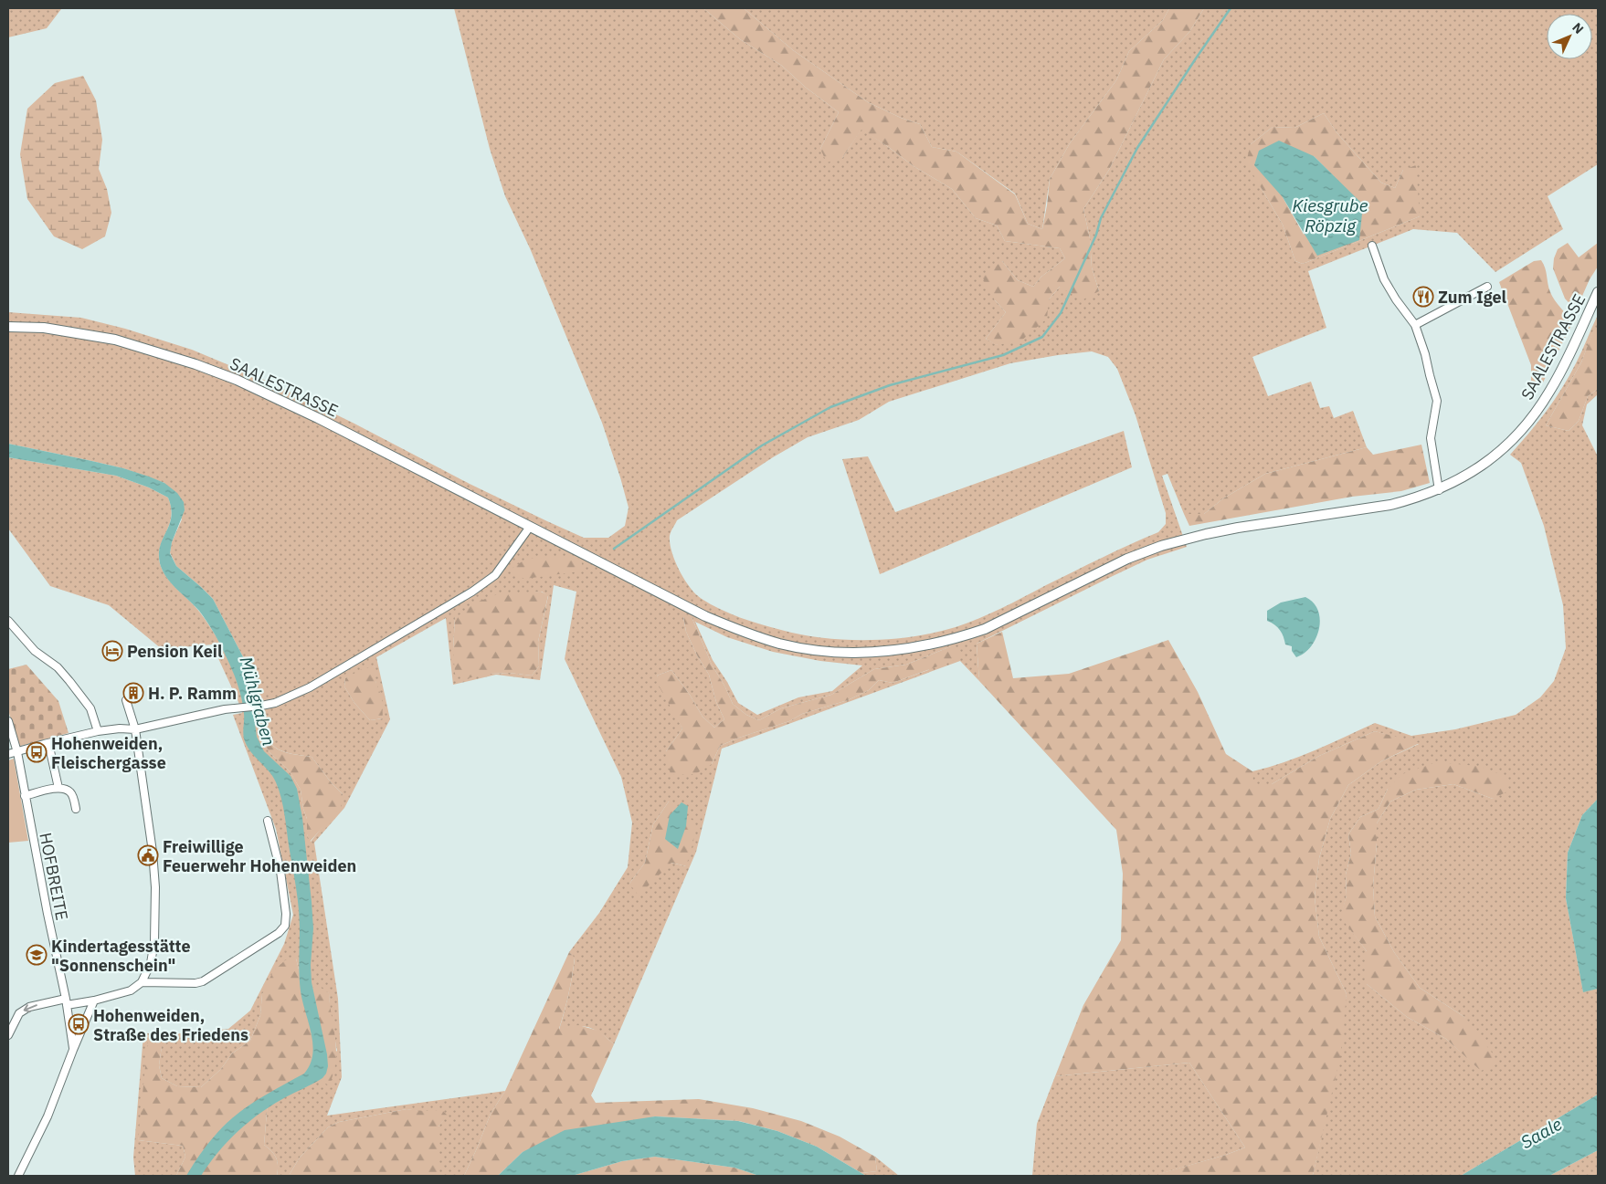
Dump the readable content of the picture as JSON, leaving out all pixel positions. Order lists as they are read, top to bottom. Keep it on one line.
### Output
{"streets":{"street":["SAALESTRASSE","HOFBREITE"]},"water":["Kiesgrube Röpzig","Mühlgraben","Saale"],"places":{"restaurant":["Zum Igel"],"hotel":["Pension Keil"],"building":["H. P. Ramm"],"bus stop":["Hohenweiden, Fleischergasse","Hohenweiden, Straße des Friedens"],"public building":["Freiwillige Feuerwehr Hohenweiden"],"school or university":["Kindertagesstätte \"Sonnenschein\""]},"north":"top right"}
